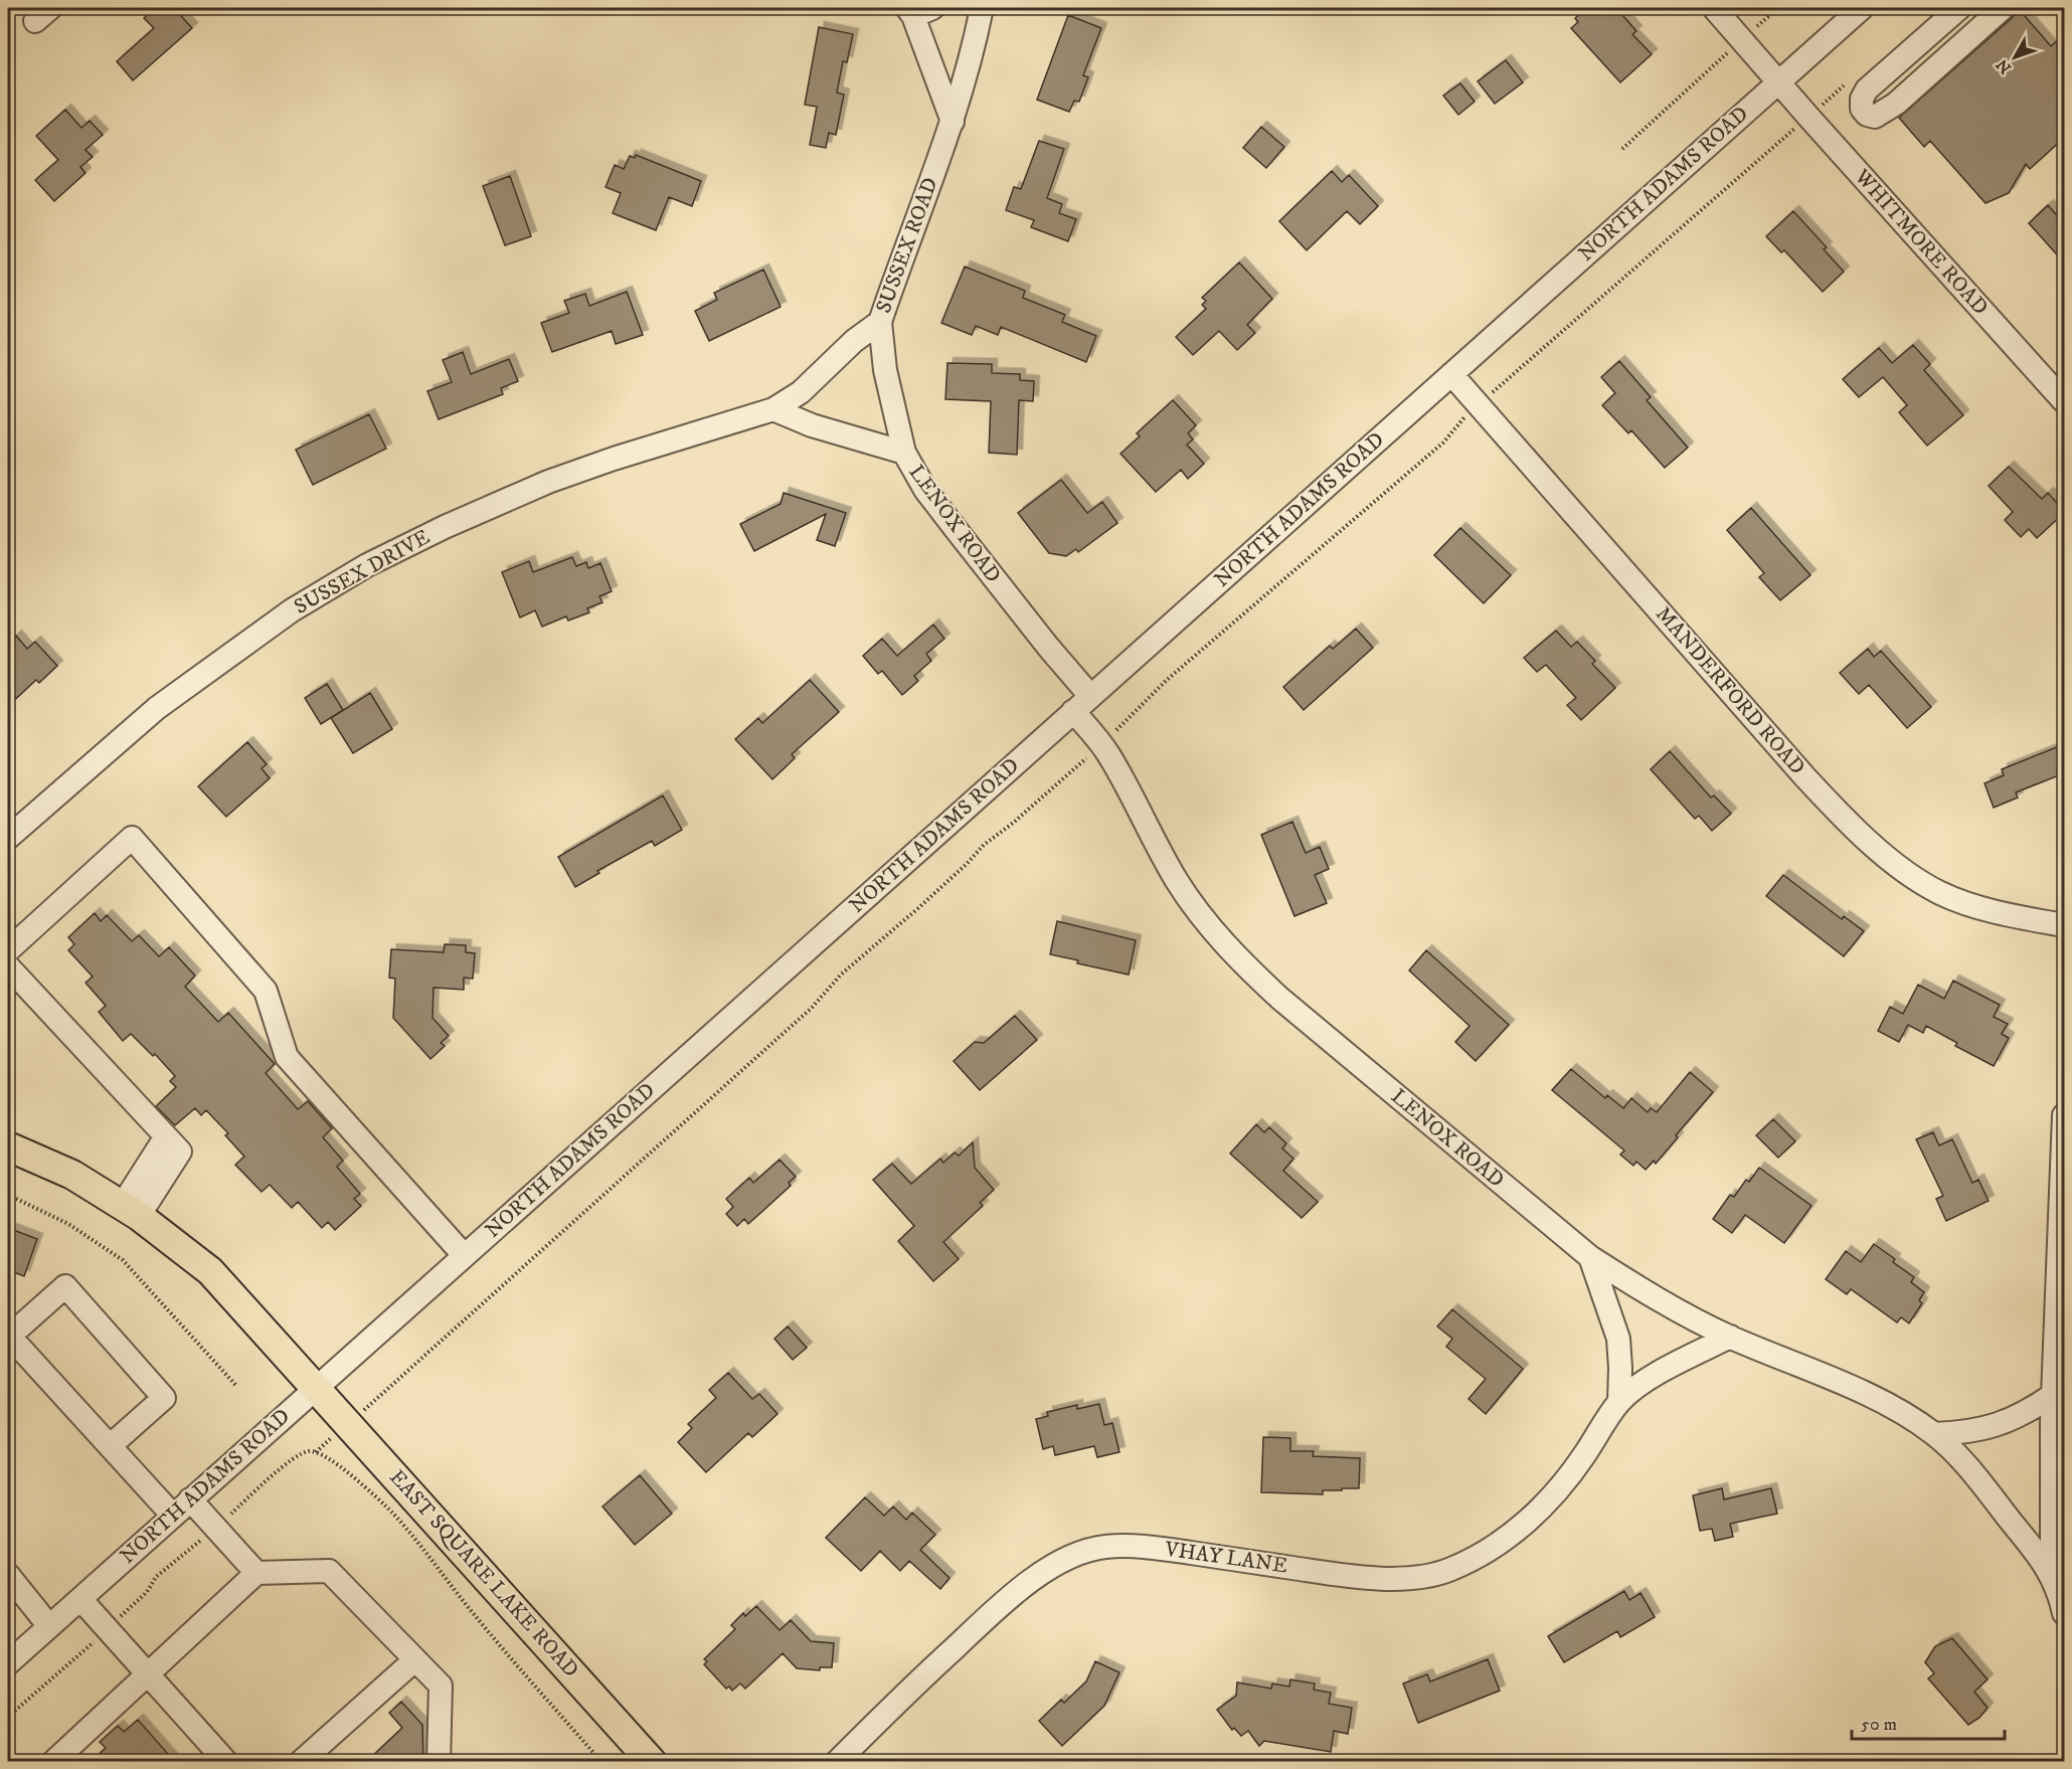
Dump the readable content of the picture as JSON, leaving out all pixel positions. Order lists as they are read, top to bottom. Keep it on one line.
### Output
{"streets":{"main road":["EAST SQUARE LAKE ROAD"],"street":["NORTH ADAMS ROAD","WHITMORE ROAD","SUSSEX ROAD","LENOX ROAD","SUSSEX DRIVE","MANDERFORD ROAD","VHAY LANE"]},"crossings":[["NORTH ADAMS ROAD","WHITMORE ROAD"],["NORTH ADAMS ROAD","LENOX ROAD"],["NORTH ADAMS ROAD","MANDERFORD ROAD"],["NORTH ADAMS ROAD","EAST SQUARE LAKE ROAD"],["SUSSEX ROAD","LENOX ROAD"],["SUSSEX ROAD","SUSSEX DRIVE"],["LENOX ROAD","VHAY LANE"]],"scale_bar":"50 m","north":"bottom left"}
